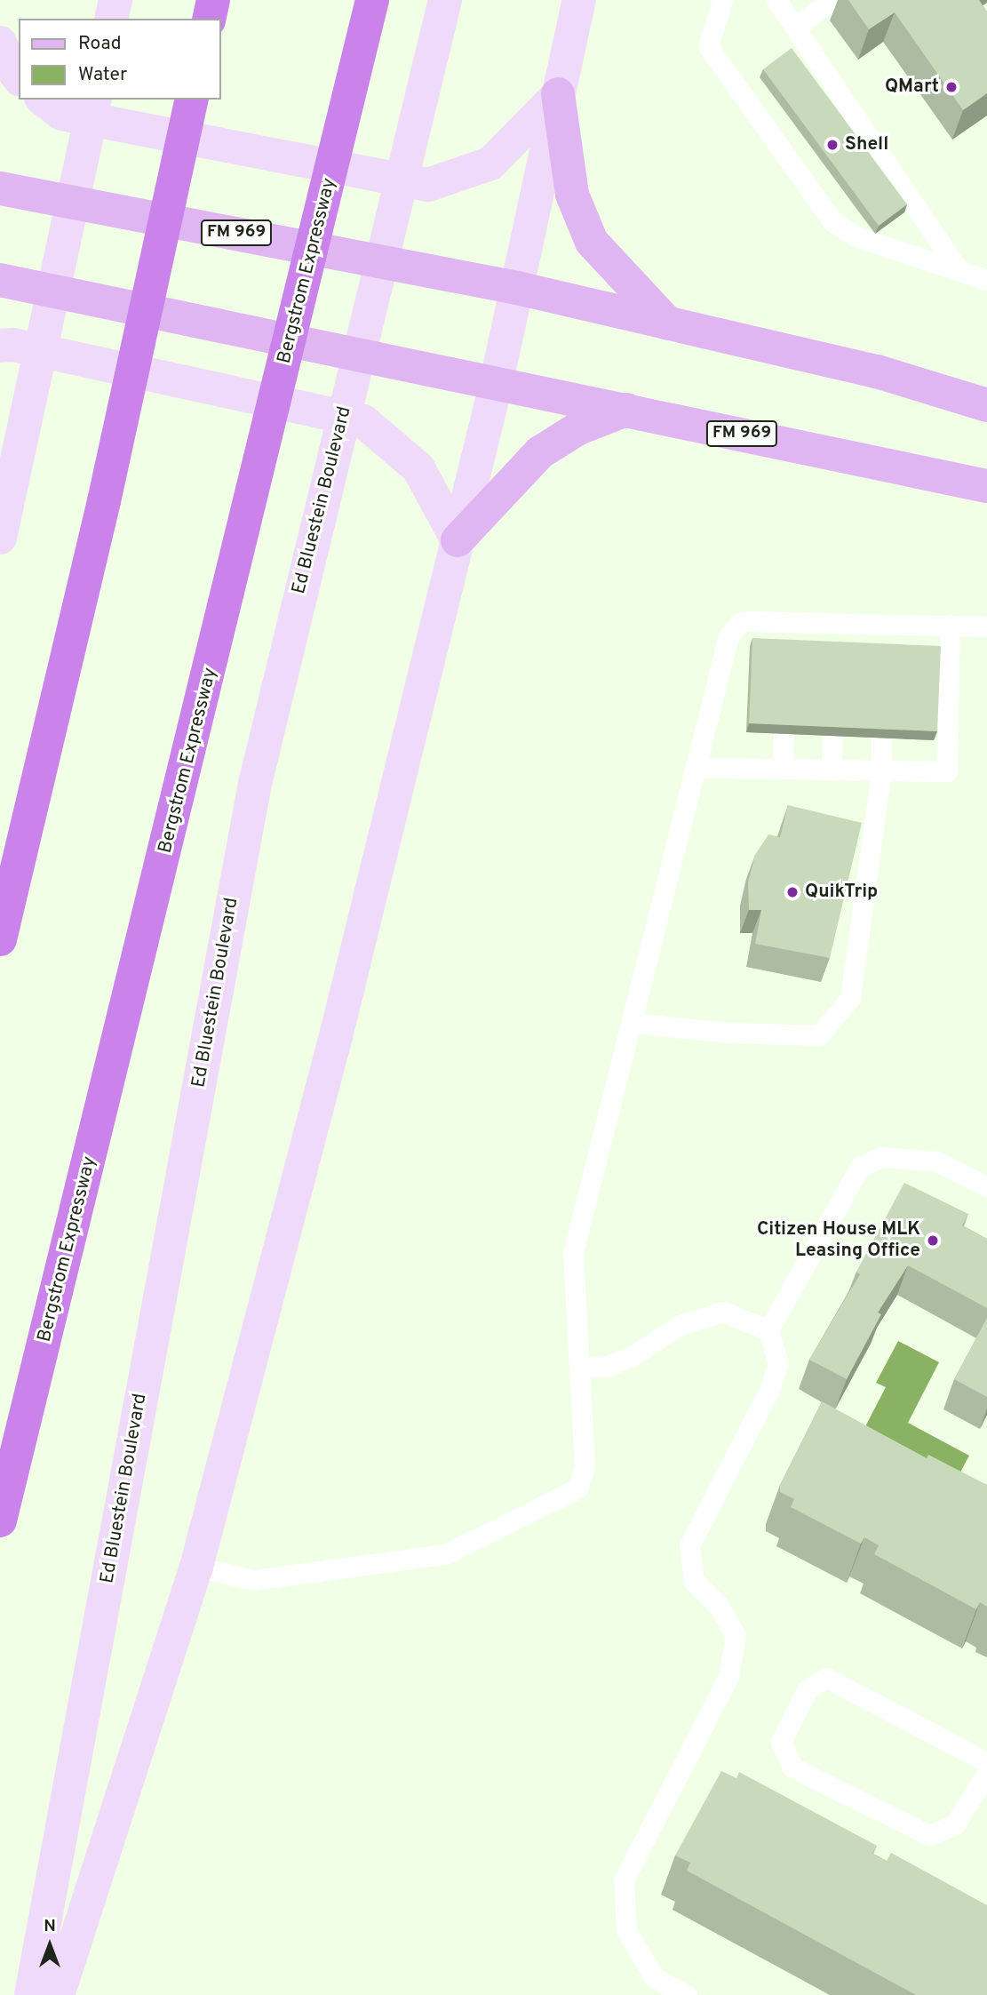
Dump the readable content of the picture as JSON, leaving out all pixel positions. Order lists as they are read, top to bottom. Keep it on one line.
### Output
{"streets":{"highway":["Bergstrom Expressway"],"main road":["FM 969","Ed Bluestein Boulevard"]},"places":["QMart","Shell","QuikTrip","Citizen House MLK Leasing Office"],"legend":["Road","Water"],"north":"top"}
